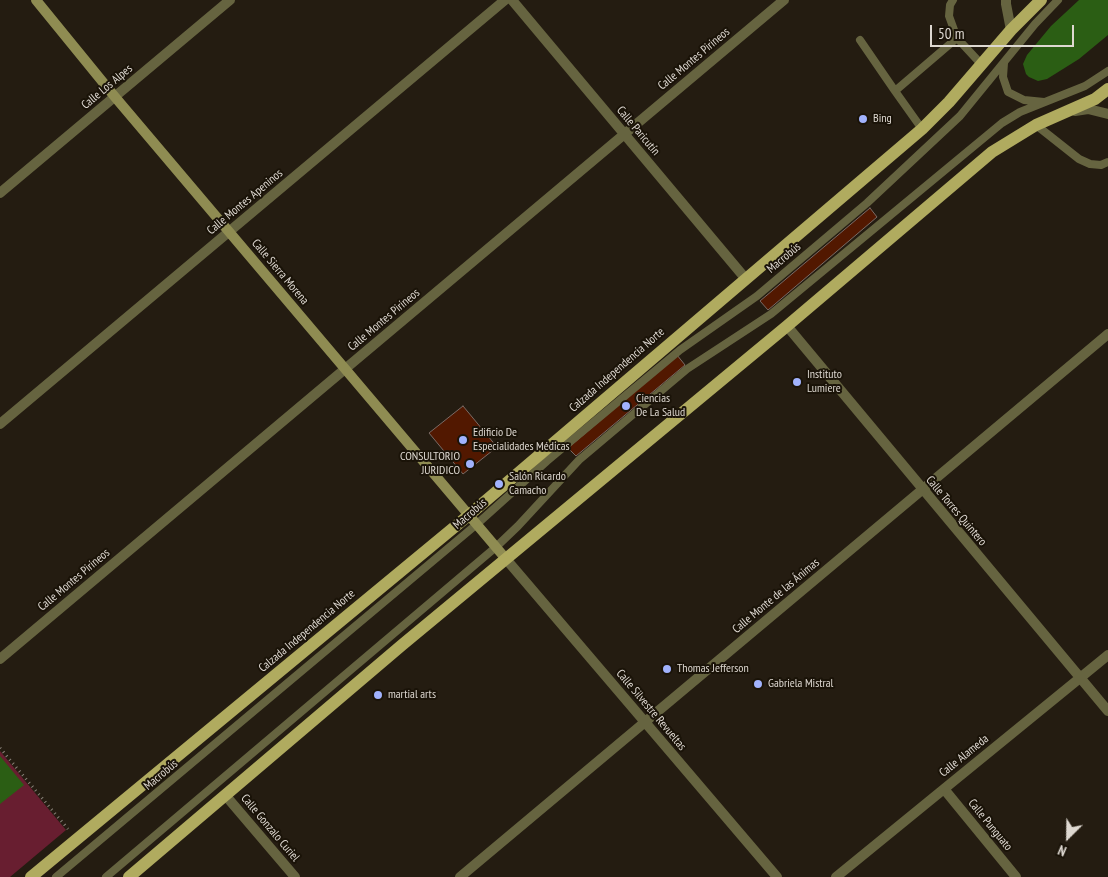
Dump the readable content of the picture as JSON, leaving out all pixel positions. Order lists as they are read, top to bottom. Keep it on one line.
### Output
{"streets":{"main road":["Calzada Independencia Norte"],"street":["Calle Montes Pirineos","Calle Los Alpes","Calle Paricutín","Calle Montes Apeninos","Calle Sierra Morena","Calle Torres Quintero","Calle Monte de las Ánimas","Calle Silvestre Revueltas","Calle Alameda","Calle Punguato","Calle Gonzalo Curiel"],"lane":["Macrobús"]},"crossings":[["Calle Montes Pirineos","Calle Paricutín"],["Calle Montes Pirineos","Calle Sierra Morena"],["Calle Los Alpes","Calle Sierra Morena"],["Calle Paricutín","Calzada Independencia Norte"],["Calle Montes Apeninos","Calle Sierra Morena"],["Macrobús","Calle Sierra Morena"],["Macrobús","Calzada Independencia Norte"],["Calle Sierra Morena","Calzada Independencia Norte"],["Calle Sierra Morena","Calle Silvestre Revueltas"],["Calle Torres Quintero","Calle Monte de las Ánimas"],["Calle Torres Quintero","Calle Alameda"],["Calle Monte de las Ánimas","Calle Silvestre Revueltas"],["Calle Alameda","Calle Punguato"]],"places":["Bing","Instituto Lumiere","Ciencias De La Salud","Edificio De Especialidades Médicas","CONSULTORIO JURIDICO","Salón Ricardo Camacho","Thomas Jefferson","Gabriela Mistral","martial arts"],"scale_bar":"50 m","north":"bottom left"}
